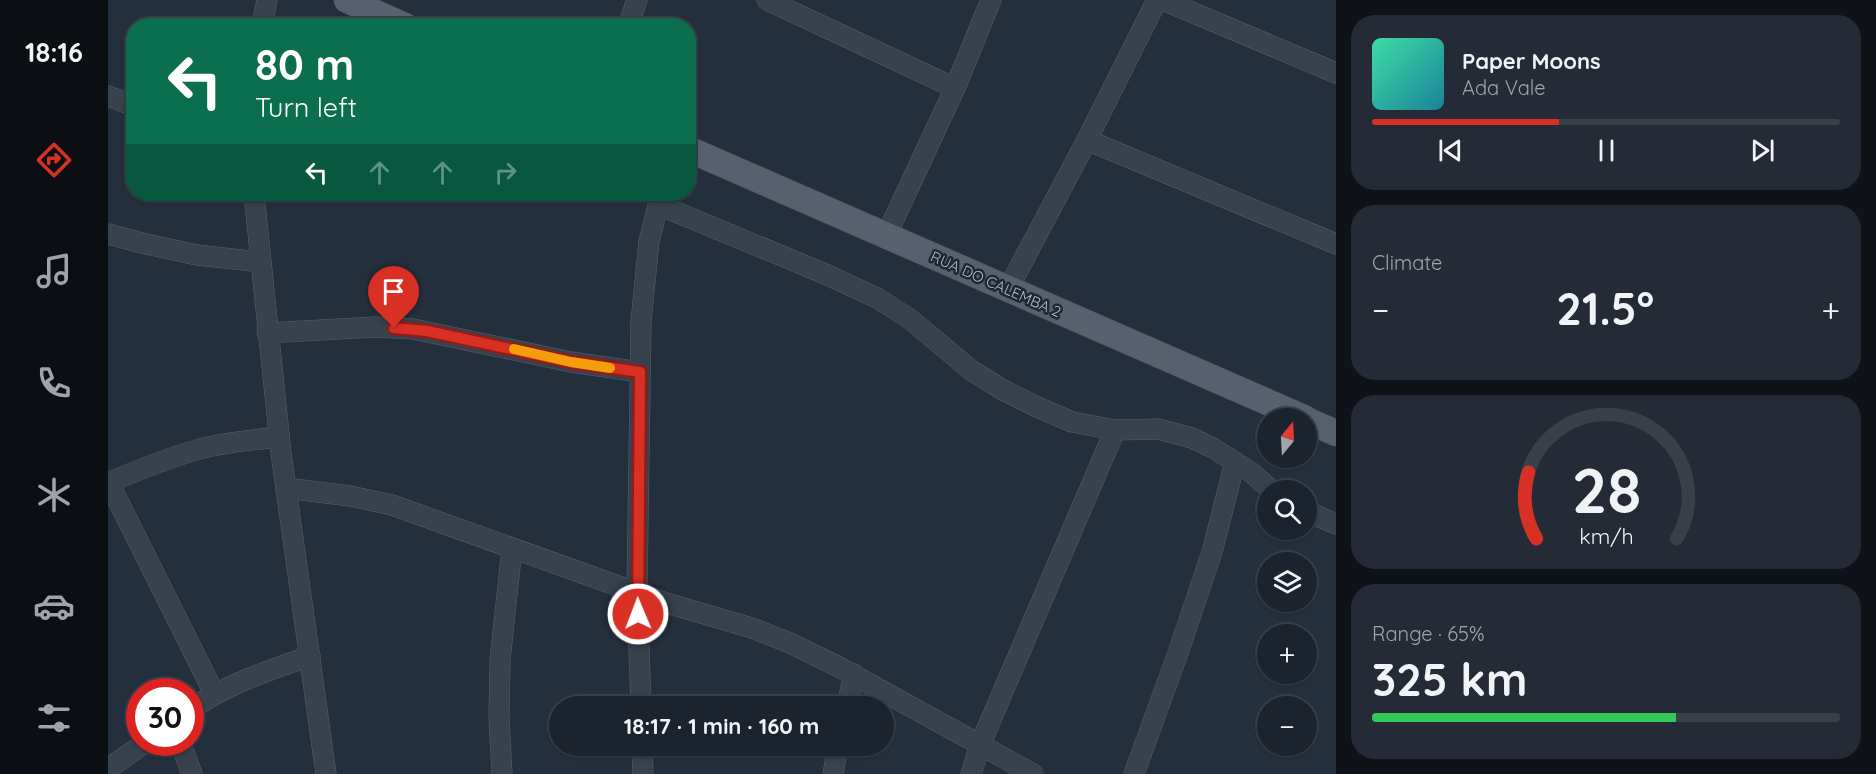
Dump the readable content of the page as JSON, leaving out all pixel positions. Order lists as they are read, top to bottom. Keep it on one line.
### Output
{"streets":{"main road":["RUA DO CALEMBA 2"]},"north":"top","page":{"tabs":"18:16","turn":["80 m","Turn left"],"song":["Paper Moons","Ada Vale"],"tile":["Climate",["Range · 65%","325 km"]],"heat":["−","21.5°","+"],"map_buttons":["+","−"],"limit":"30","trip":"18:17 · 1 min · 160 m","gauge":["28","km/h"]}}
